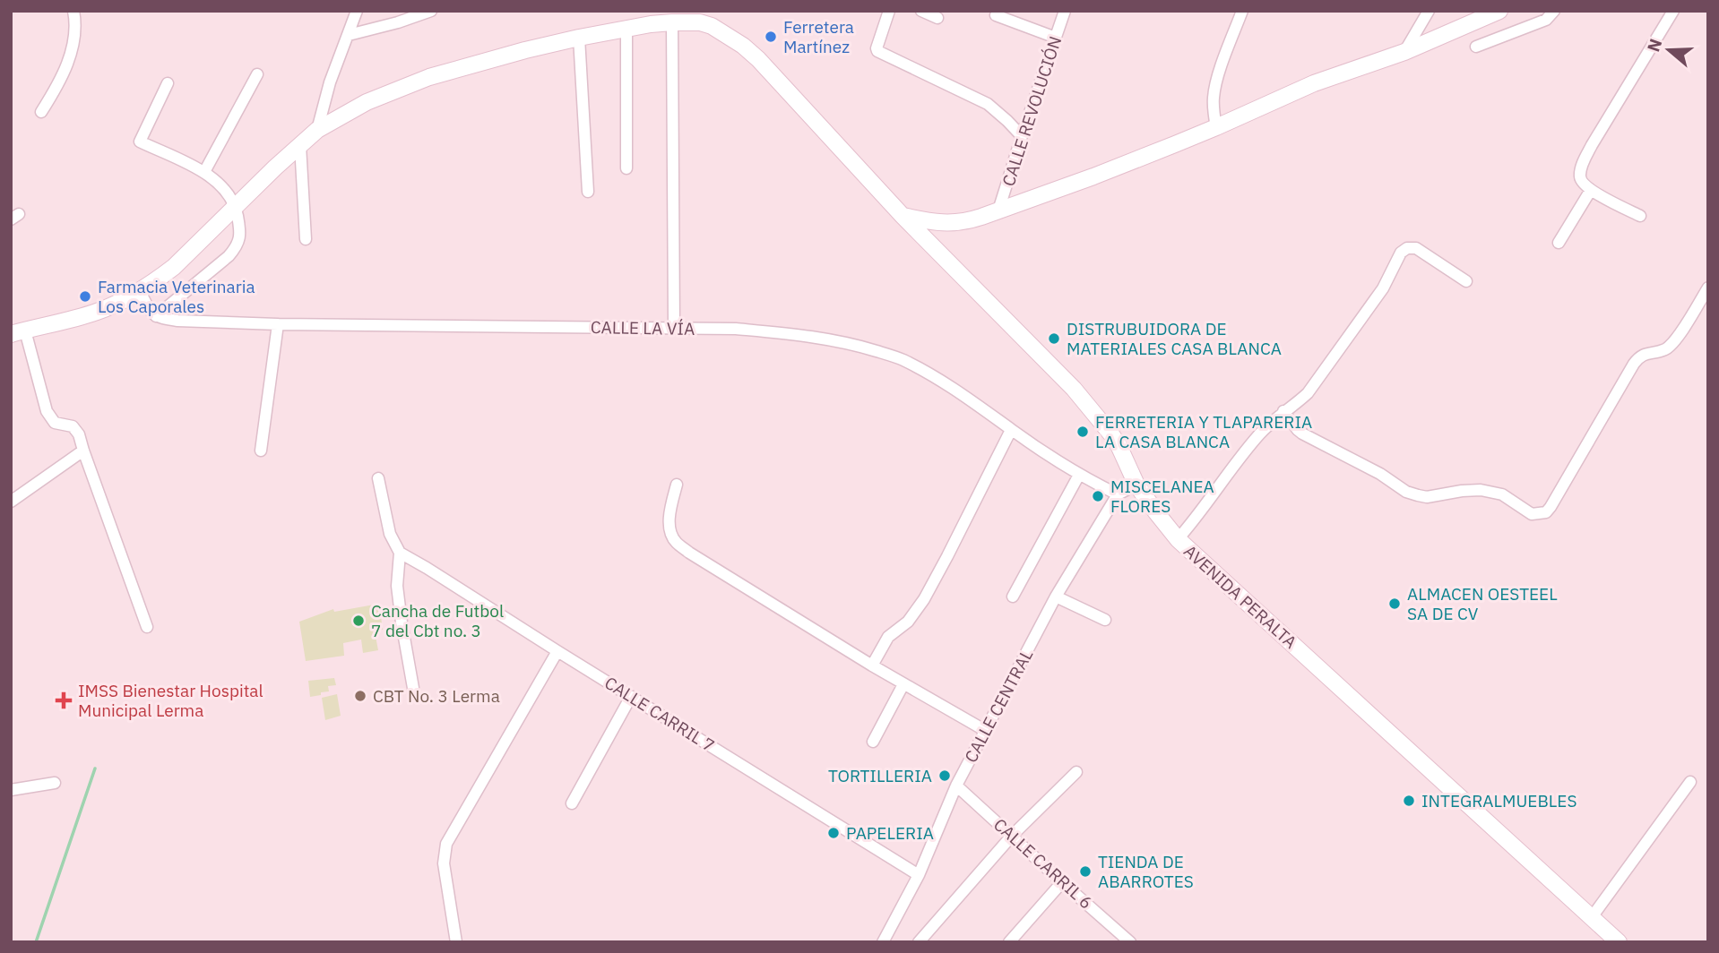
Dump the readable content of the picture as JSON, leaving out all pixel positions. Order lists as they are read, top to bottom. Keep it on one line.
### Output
{"streets":{"main road":["AVENIDA PERALTA"],"street":["CALLE REVOLUCIÓN","CALLE LA VÍA","CALLE CENTRAL","CALLE CARRIL 7","CALLE CARRIL 6"]},"crossings":[["CALLE LA VÍA","CALLE CENTRAL"],["CALLE CENTRAL","CALLE CARRIL 7"],["CALLE CENTRAL","CALLE CARRIL 6"]],"places":{"other":["Ferretera Martínez","Farmacia Veterinaria Los Caporales","DISTRUBUIDORA DE MATERIALES CASA BLANCA","FERRETERIA Y TLAPARERIA LA CASA BLANCA","MISCELANEA FLORES","ALMACEN OESTEEL SA DE CV","Cancha de Futbol 7 del Cbt no. 3","CBT No. 3 Lerma","TORTILLERIA","INTEGRALMUEBLES","PAPELERIA","TIENDA DE ABARROTES"],"health":["IMSS Bienestar Hospital Municipal Lerma"]},"north":"left"}
